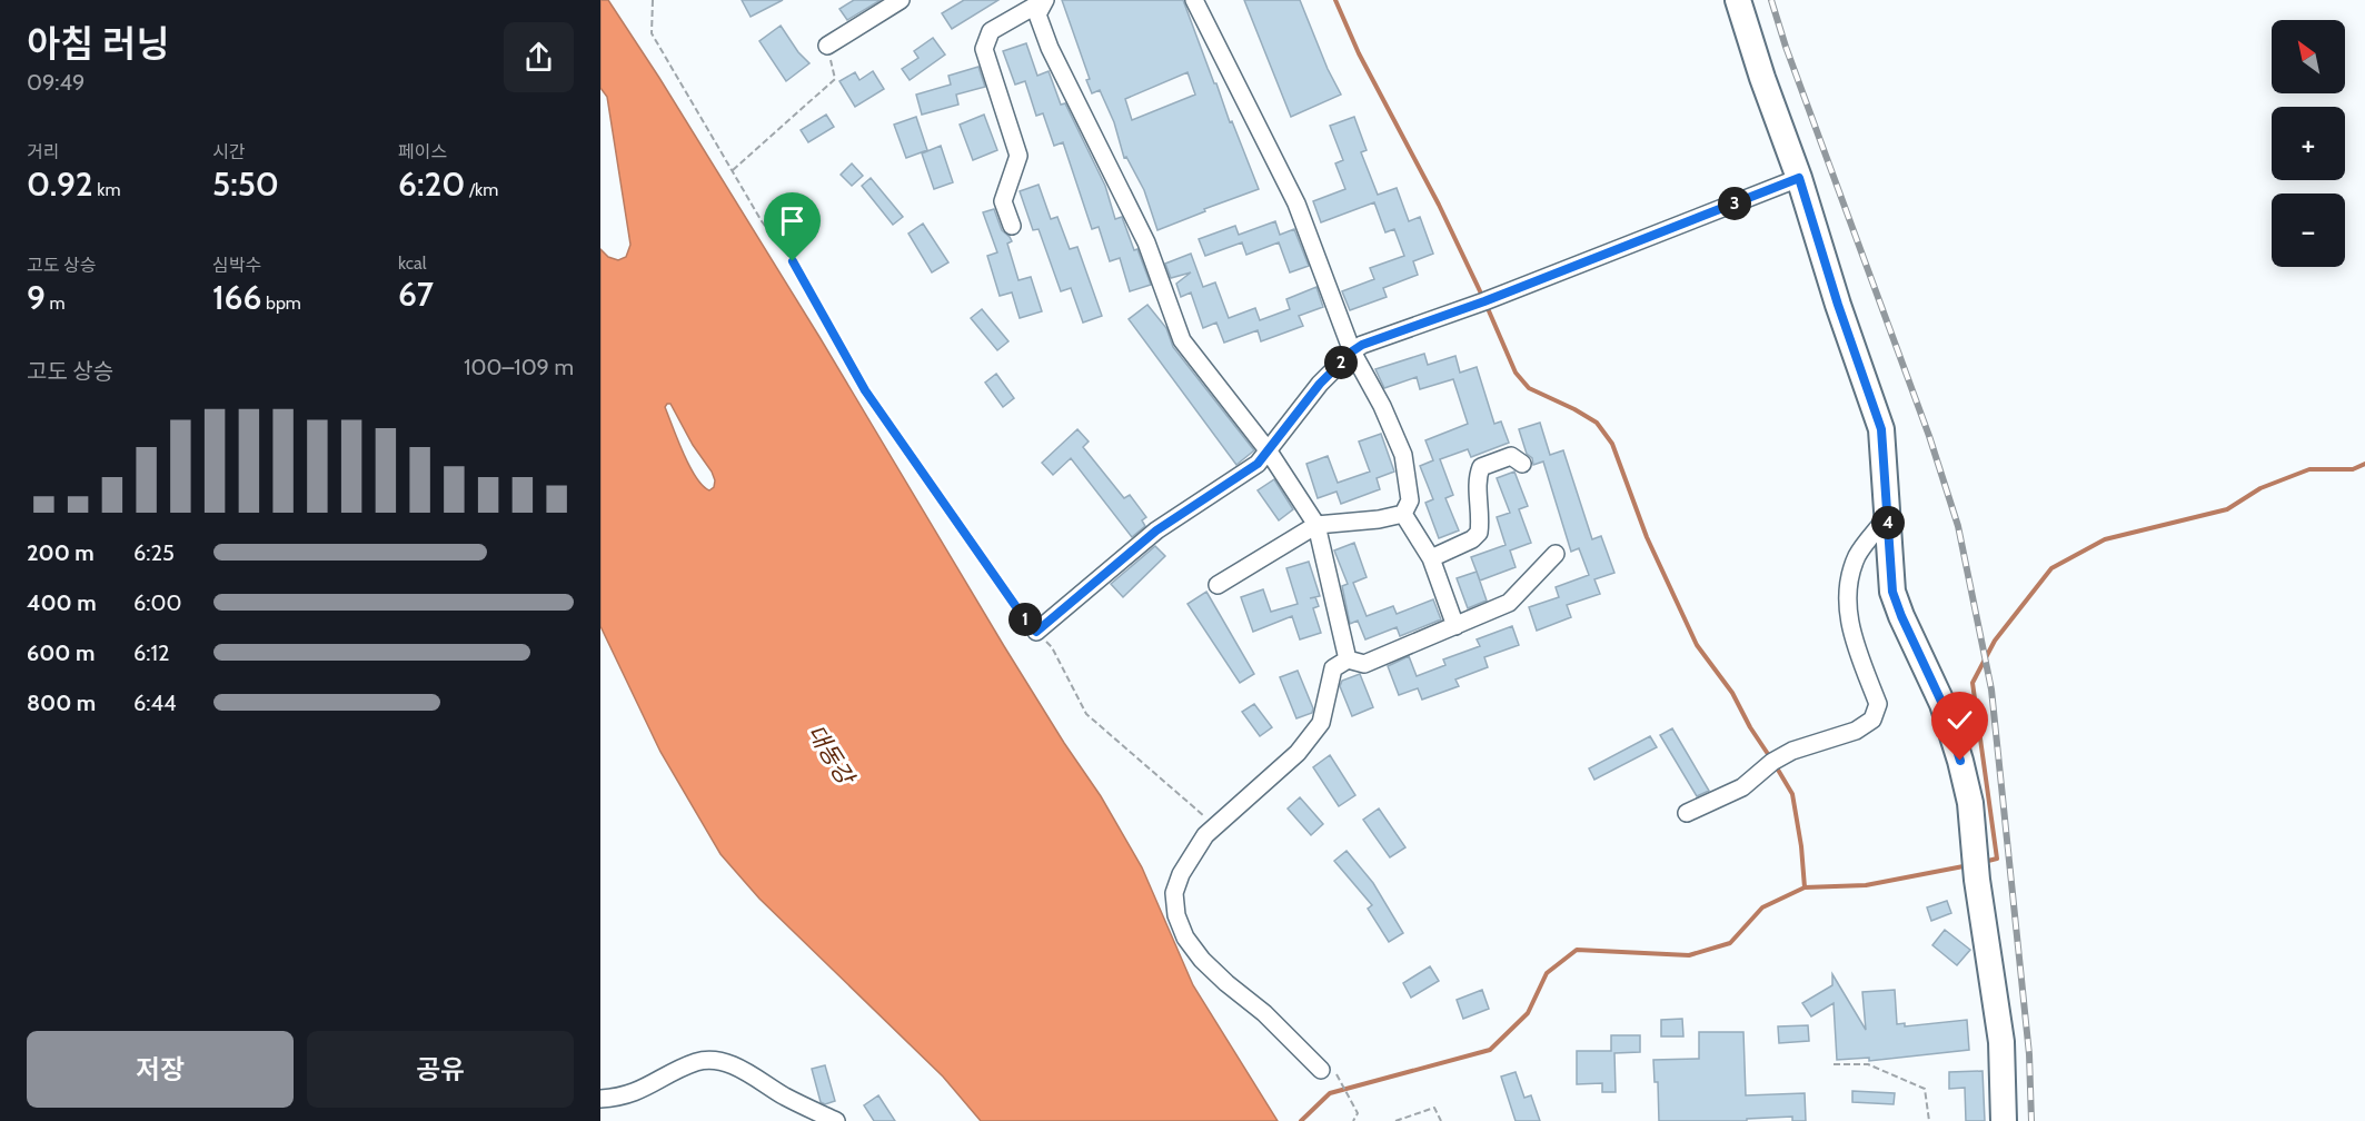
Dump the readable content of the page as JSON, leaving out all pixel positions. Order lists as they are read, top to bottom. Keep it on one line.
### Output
{"water":["대동강"],"north":"top left","page":{"heading":["아침 러닝","09:49"],"map_buttons":["+","−"],"stats":[["거리","0.92 km"],["시간","5:50"],["페이스","6:20 /km"],["고도 상승","9 m"],["심박수","166 bpm"],["kcal","67"]],"pins":["3","2","4","1"],"chart":["고도 상승","100–109 m"],"list":[{"name":"200 m","note":"6:25"},{"name":"400 m","note":"6:00"},{"name":"600 m","note":"6:12"},{"name":"800 m","note":"6:44"}],"buttons":["저장","공유"]}}
